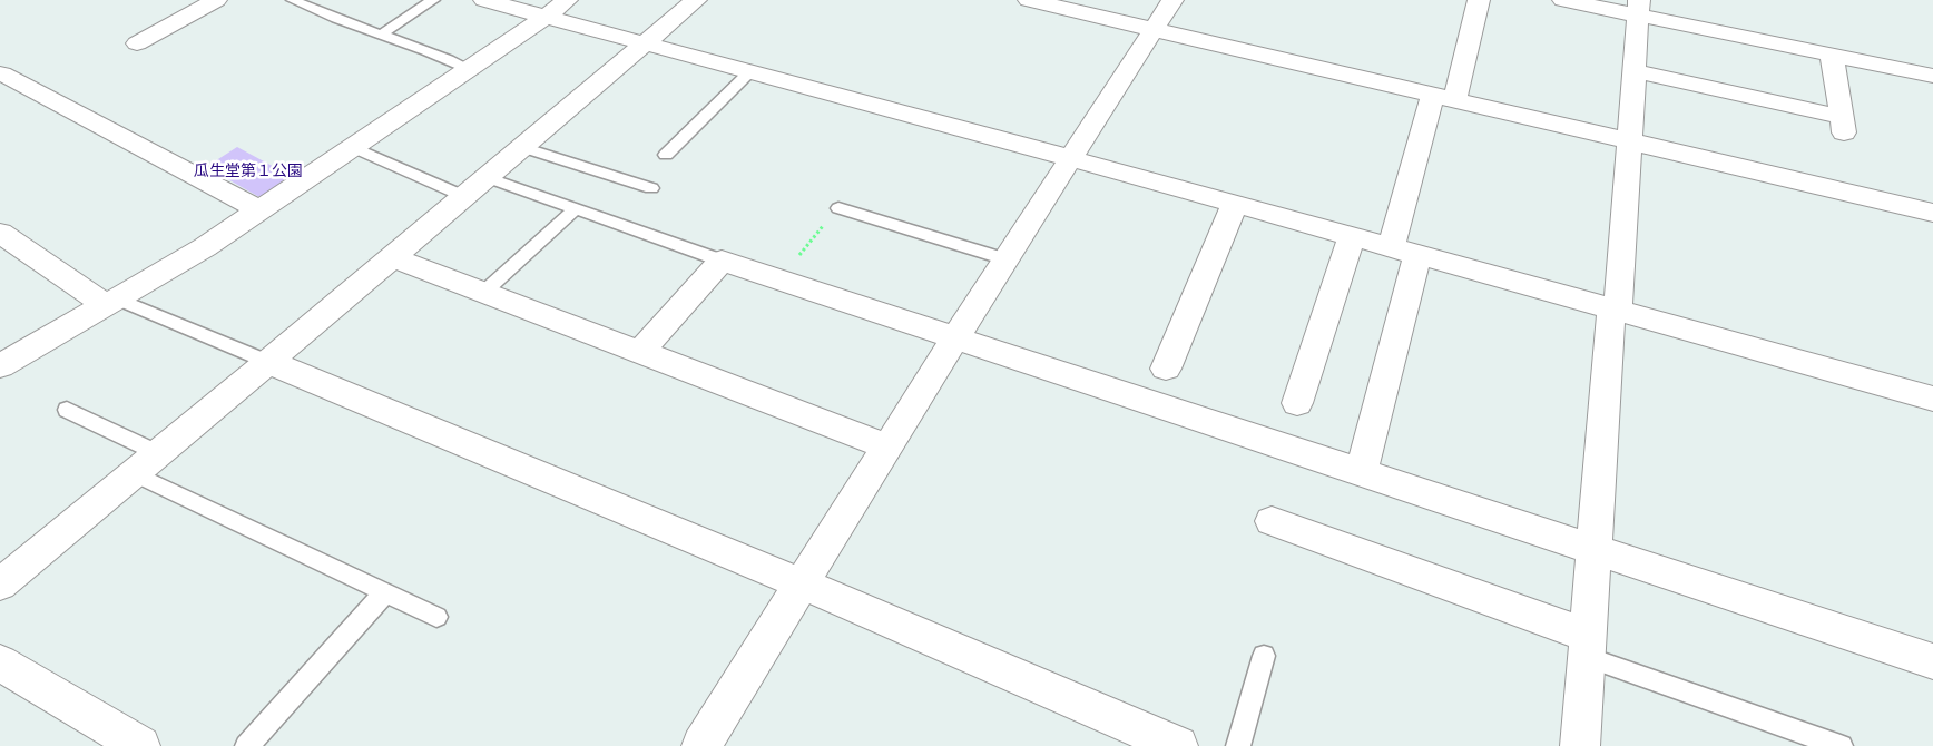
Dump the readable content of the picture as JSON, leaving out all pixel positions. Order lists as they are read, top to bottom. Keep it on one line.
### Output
{"parks":["瓜生堂第１公園"]}
